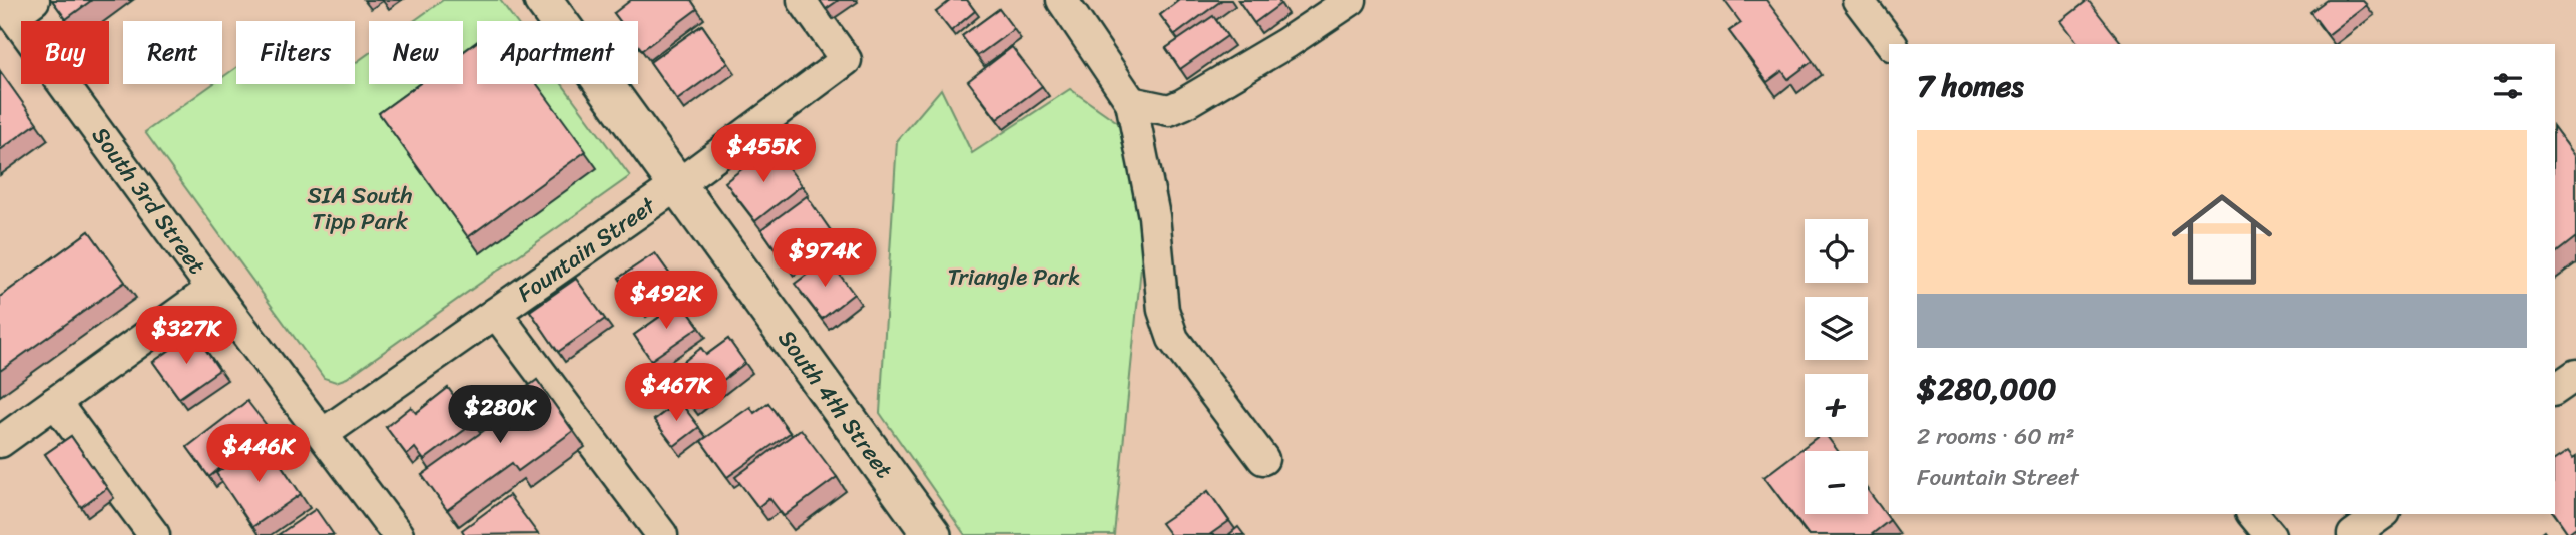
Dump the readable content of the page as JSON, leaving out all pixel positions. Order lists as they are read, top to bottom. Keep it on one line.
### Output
{"streets":{"main road":["South 4th Street"],"street":["South 3rd Street","Fountain Street"]},"crossings":[["South 3rd Street","Fountain Street"],["Fountain Street","South 4th Street"]],"parks":["SIA South Tipp Park","Triangle Park"],"page":{"chip":["Buy","Rent","Filters","New","Apartment"],"heading":"7 homes","price":["$455K","$974K","$492K","$327K","$467K","$280K","$446K"],"list":[{"name":"$280,000","note":"2 rooms · 60 m² · Fountain Street"}],"map_buttons":["+","−"]}}
